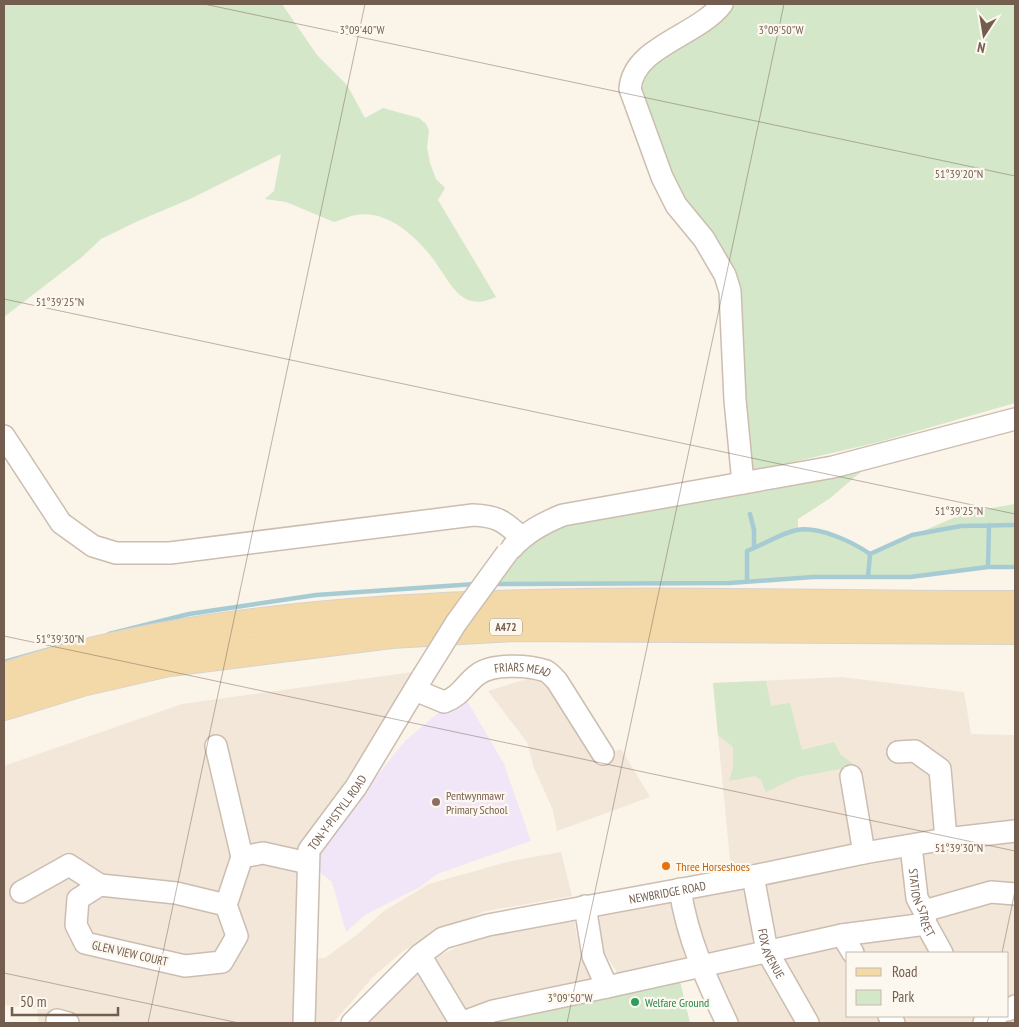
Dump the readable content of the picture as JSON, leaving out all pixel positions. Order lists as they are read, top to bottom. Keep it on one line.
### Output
{"streets":{"main road":["A472"],"street":["FRIARS MEAD","TON-Y-PISTYLL ROAD","NEWBRIDGE ROAD","STATION STREET","FOX AVENUE","GLEN VIEW COURT"]},"crossings":[["FRIARS MEAD","TON-Y-PISTYLL ROAD"],["NEWBRIDGE ROAD","STATION STREET"],["NEWBRIDGE ROAD","FOX AVENUE"]],"places":["Pentwynmawr Primary School","Three Horseshoes","Welfare Ground"],"legend":["Road","Park"],"scale_bar":"50 m","north":"bottom","coordinates":["3°09'40\"W","3°09'50\"W","51°39'20\"N","51°39'25\"N","51°39'30\"N"]}
